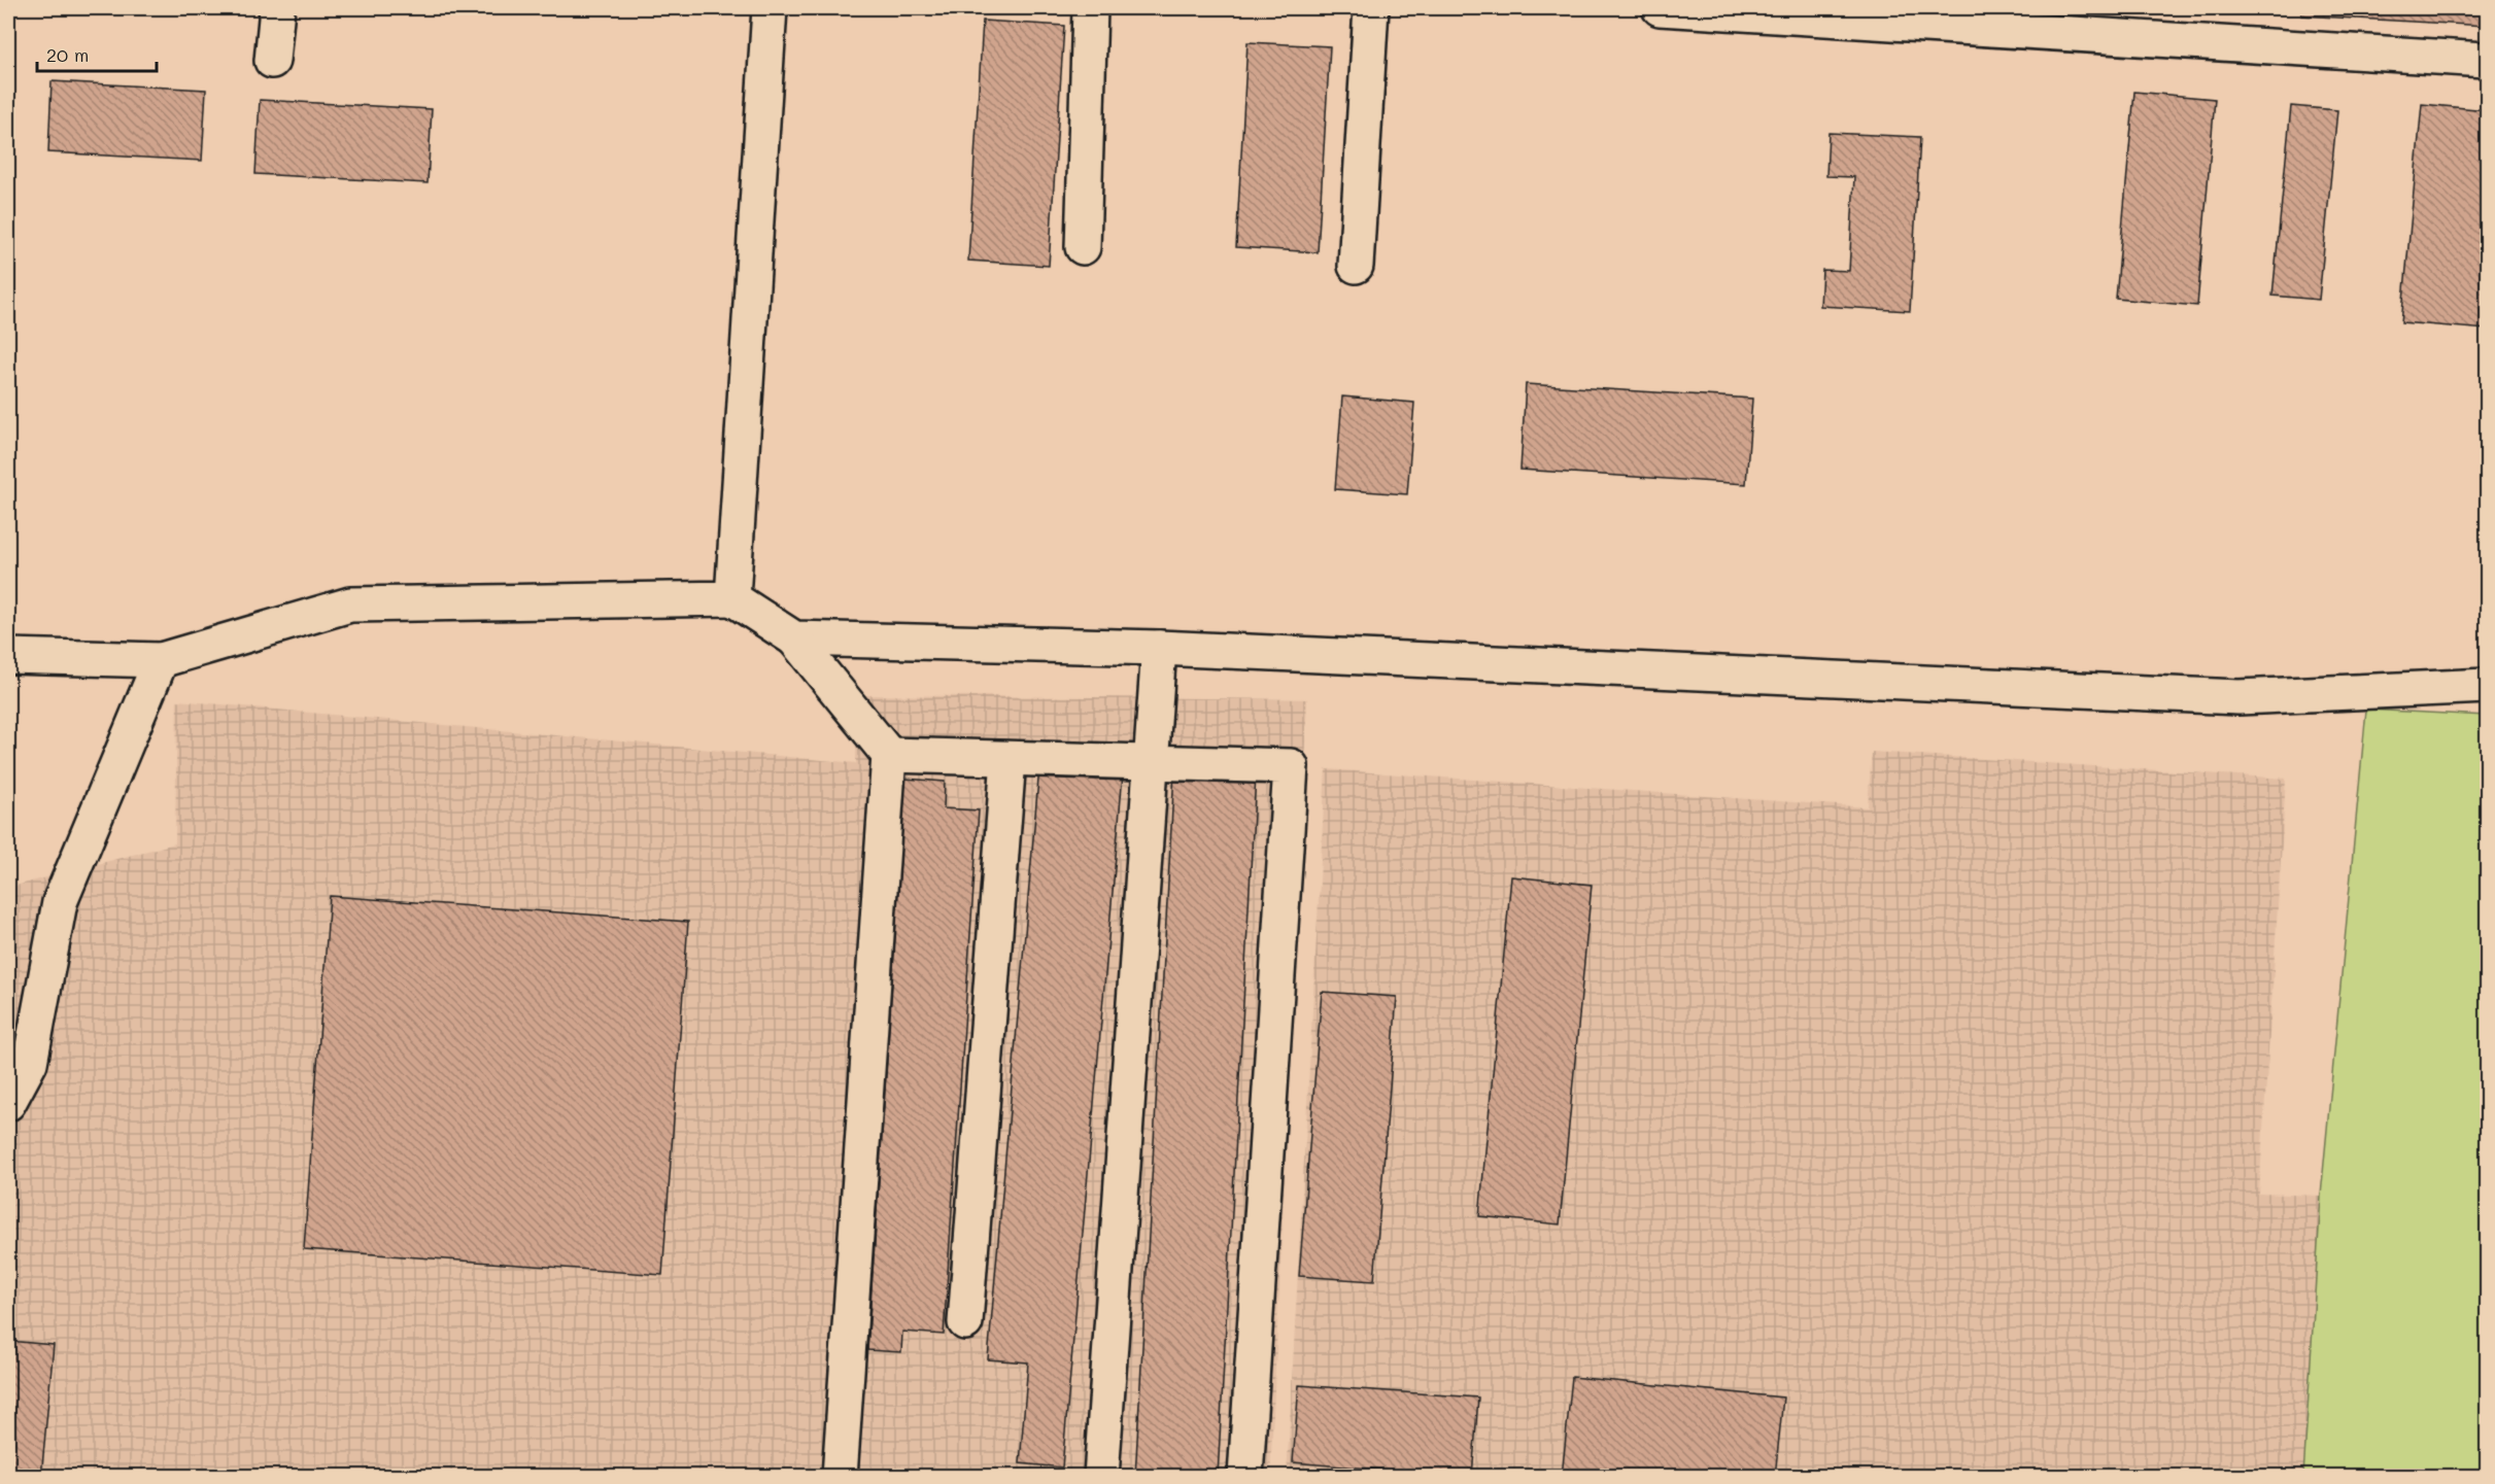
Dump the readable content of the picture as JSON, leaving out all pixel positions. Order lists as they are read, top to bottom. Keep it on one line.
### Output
{"scale_bar":"20 m"}
